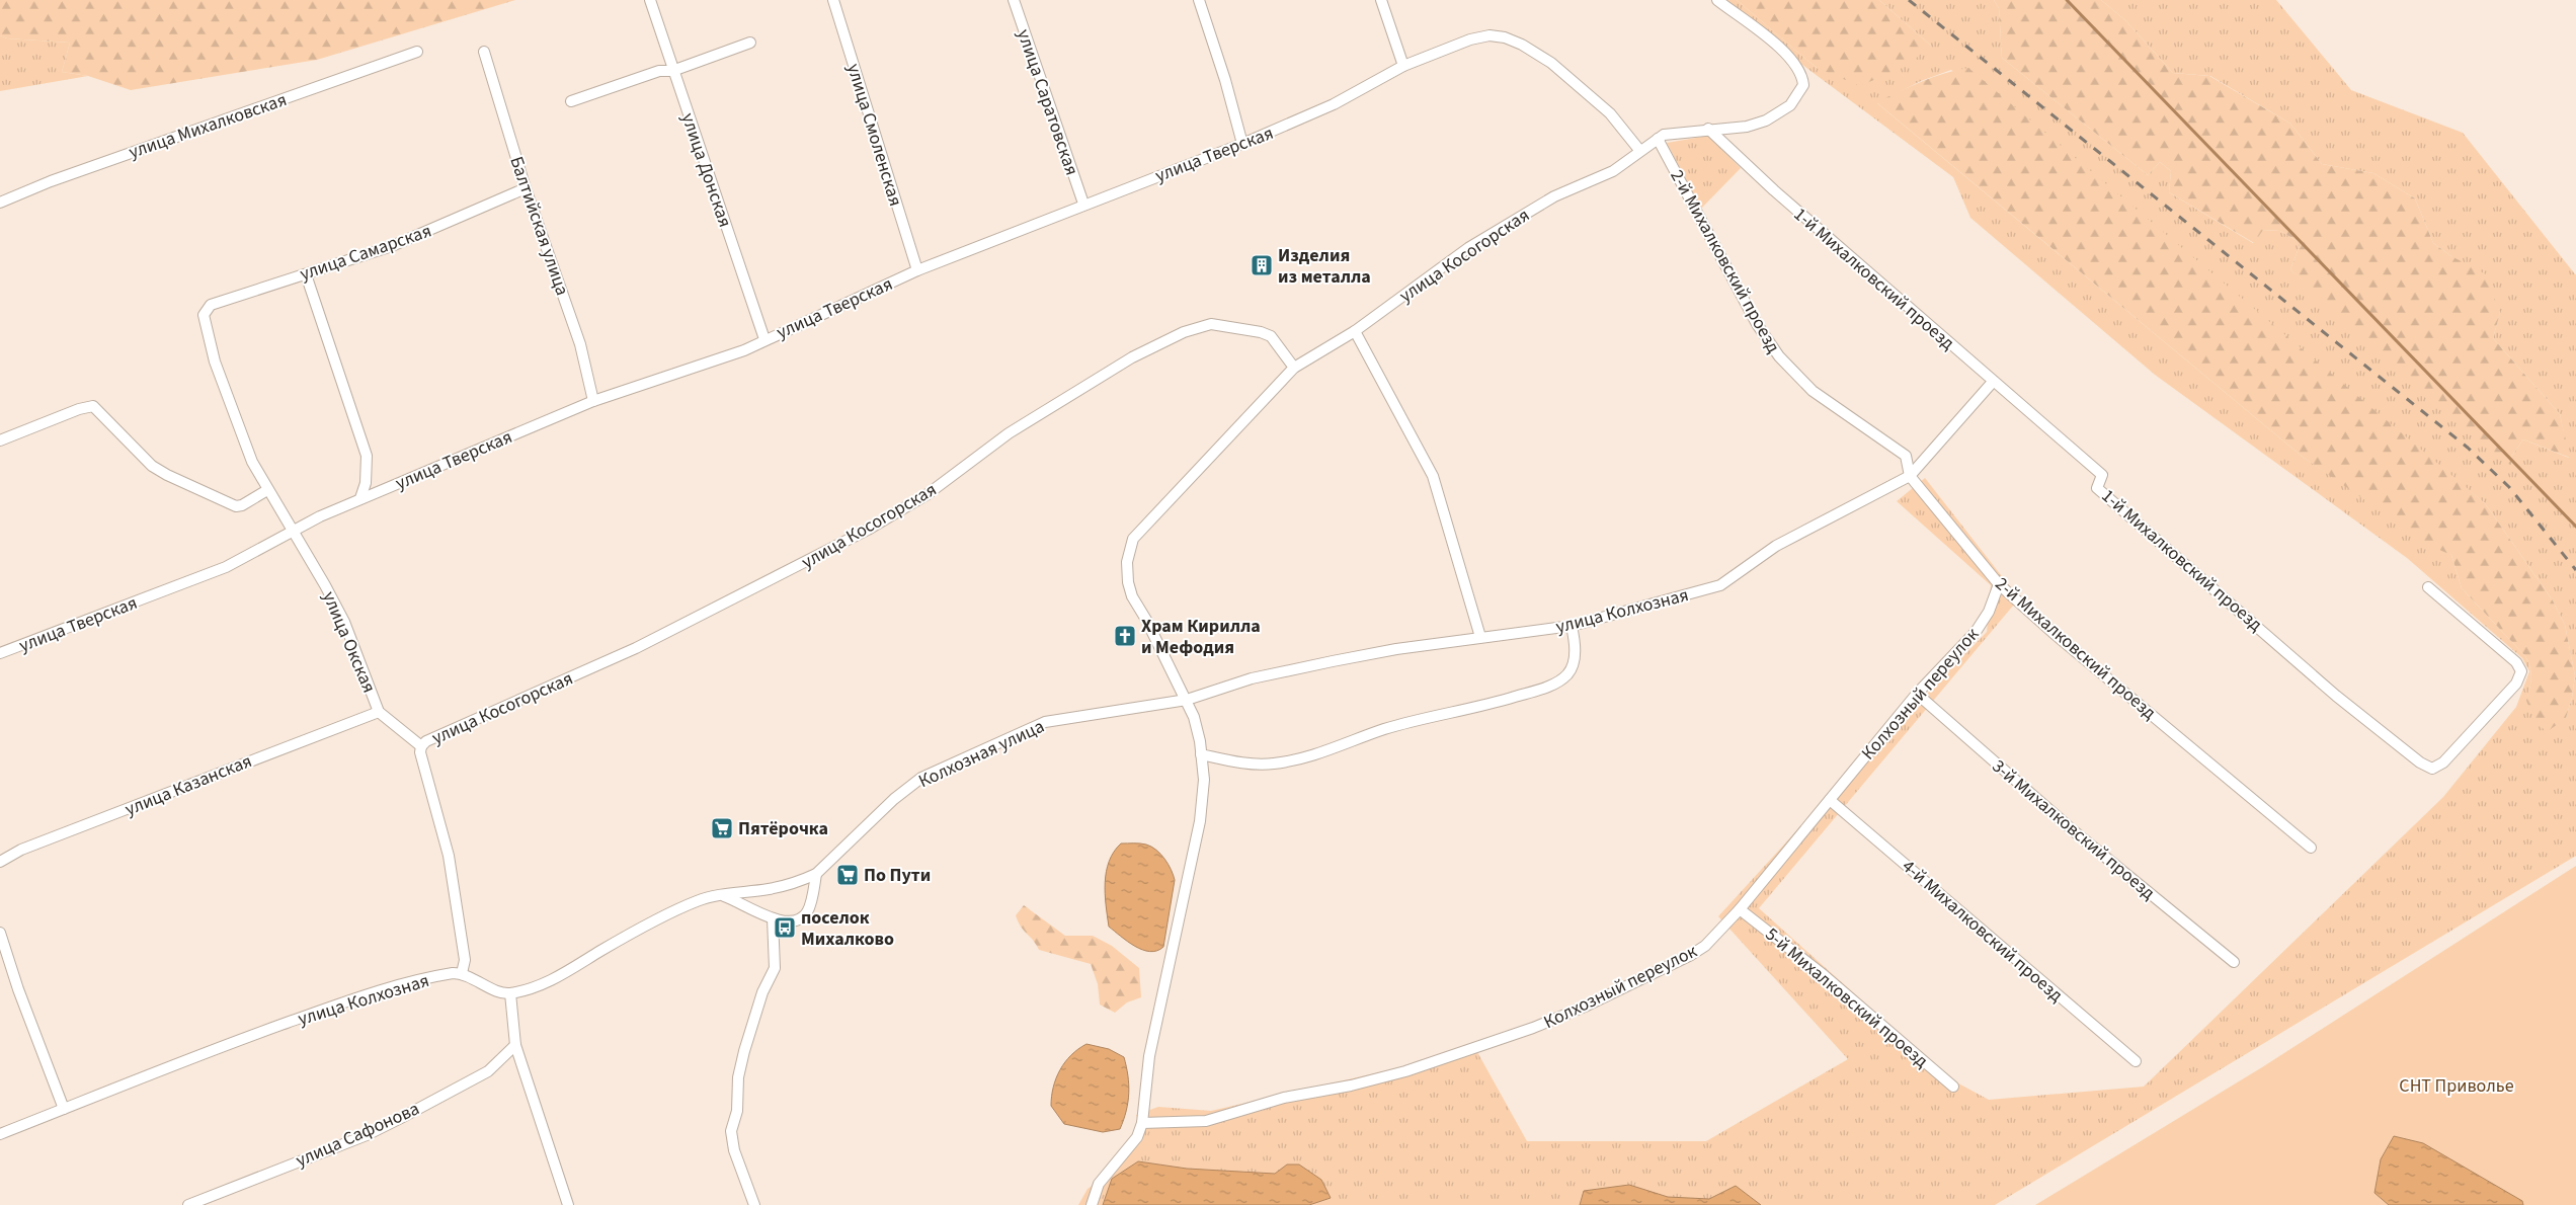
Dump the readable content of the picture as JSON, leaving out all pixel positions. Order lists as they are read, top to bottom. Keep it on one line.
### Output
{"streets":{"street":["улица Саратовская","улица Михалковская","улица Смоленская","улица Тверская","улица Донская","Балтийская улица","улица Самарская","улица Косогорская","2-й Михалковский проезд","1-й Михалковский проезд","улица Колхозная","улица Окская","Колхозный переулок","Колхозная улица","улица Казанская","3-й Михалковский проезд","4-й Михалковский проезд","5-й Михалковский проезд","улица Сафонова"]},"crossings":[["улица Саратовская","улица Тверская"],["улица Смоленская","улица Тверская"],["улица Тверская","улица Донская"],["улица Тверская","Балтийская улица"],["улица Тверская","улица Косогорская"],["улица Тверская","улица Окская"],["Балтийская улица","улица Самарская"],["улица Самарская","улица Окская"],["улица Косогорская","улица Колхозная"],["улица Косогорская","улица Окская"],["улица Косогорская","Колхозный переулок"],["улица Косогорская","Колхозная улица"],["2-й Михалковский проезд","улица Колхозная"],["2-й Михалковский проезд","Колхозный переулок"],["1-й Михалковский проезд","улица Колхозная"],["улица Колхозная","Колхозная улица"],["улица Окская","улица Казанская"],["Колхозный переулок","3-й Михалковский проезд"],["Колхозный переулок","4-й Михалковский проезд"],["Колхозный переулок","5-й Михалковский проезд"]],"parks":["СНТ Приволье"],"places":{"building":["Изделия из металла"],"church":["Храм Кирилла и Мефодия"],"supermarket":["Пятёрочка","По Пути"],"bus stop":["поселок Михалково"]}}
